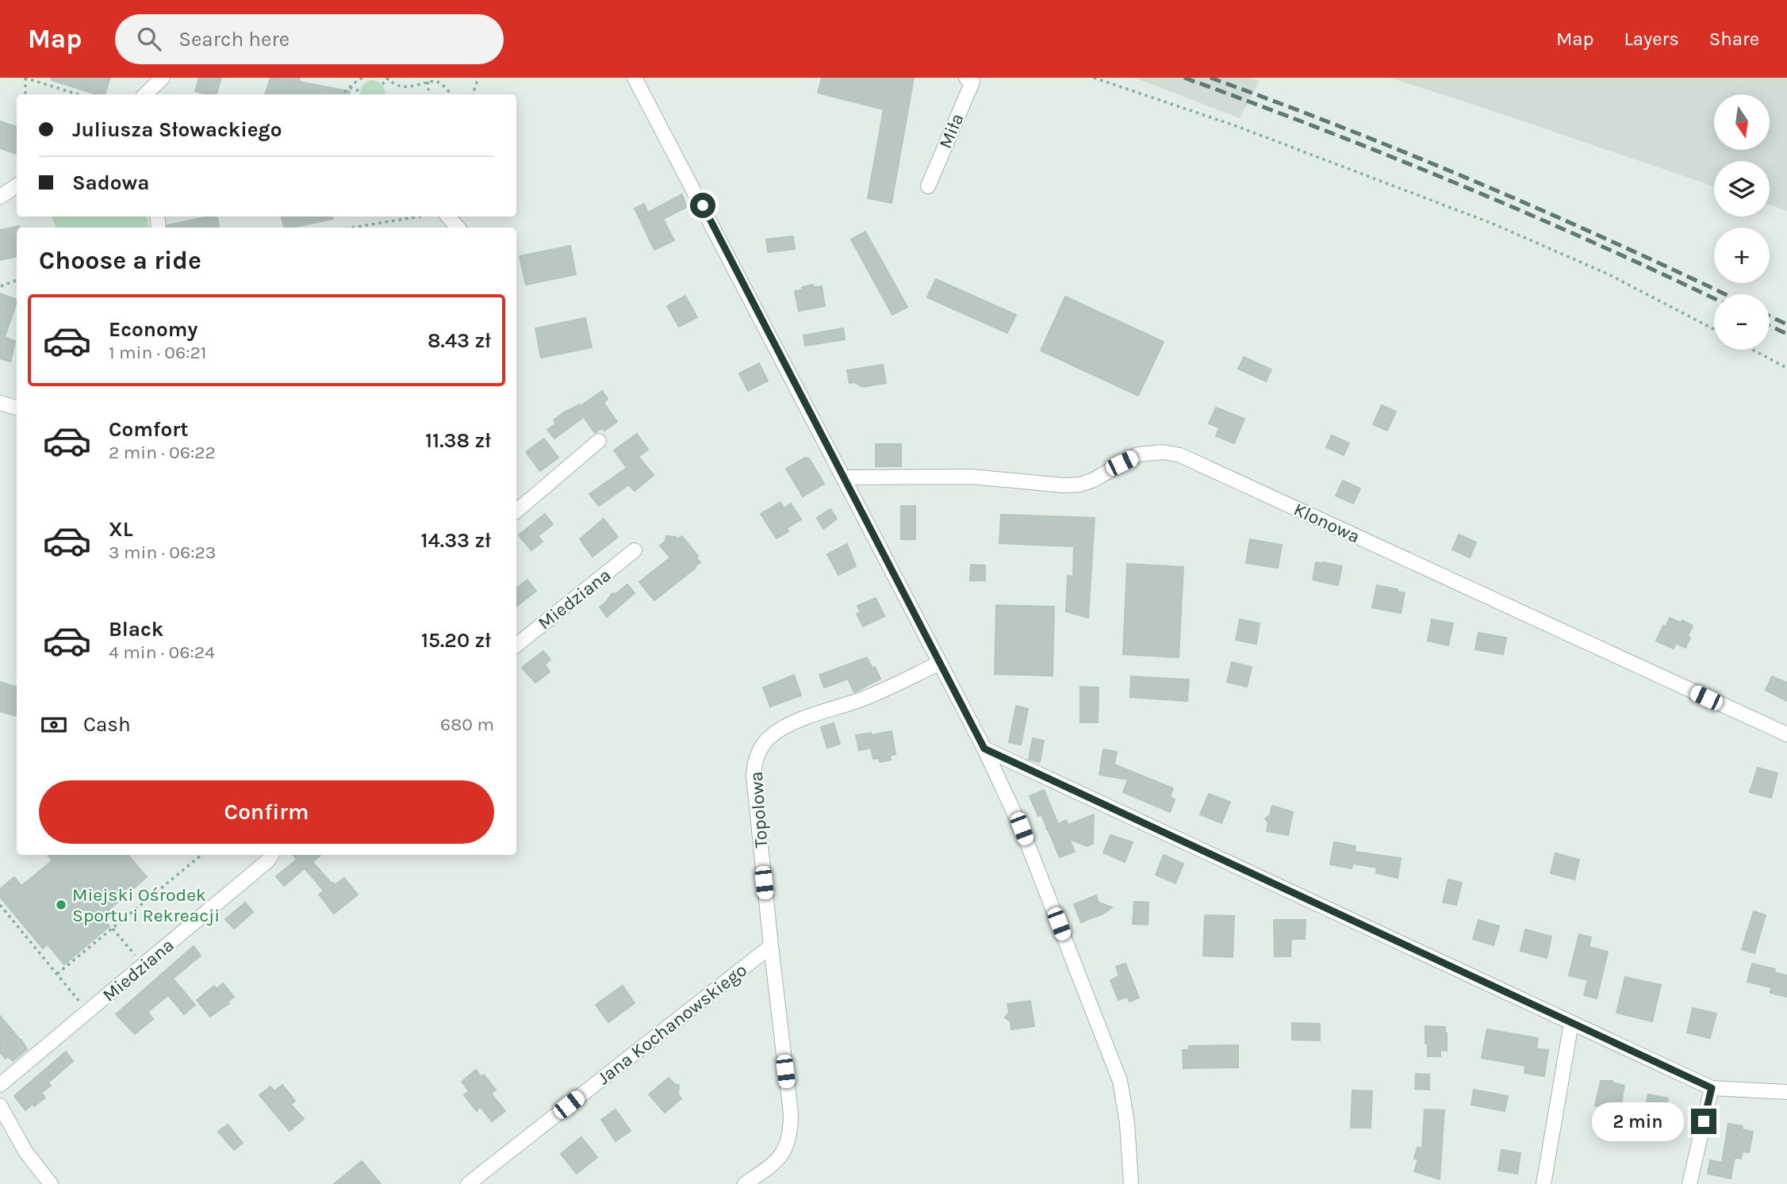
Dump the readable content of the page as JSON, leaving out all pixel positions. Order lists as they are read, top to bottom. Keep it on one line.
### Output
{"streets":{"street":["Miła","Klonowa","Miedziana","Topolowa","Jana Kochanowskiego"]},"crossings":[["Topolowa","Jana Kochanowskiego"]],"places":["Miejski Ośrodek Sportu i Rekreacji"],"north":"bottom","page":{"header":"Map","search":"Search here","nav":["Map","Layers","Share"],"map_buttons":["+","−"],"banner":["Juliusza Słowackiego","Sadowa"],"heading":"Choose a ride","list":[{"name":"Economy","note":"1 min · 06:21","value":"8.43 zł"},{"name":"Comfort","note":"2 min · 06:22","value":"11.38 zł"},{"name":"XL","note":"3 min · 06:23","value":"14.33 zł"},{"name":"Black","note":"4 min · 06:24","value":"15.20 zł"}],"pay":["Cash","680 m"],"buttons":"Confirm","bubble":"2 min"}}
